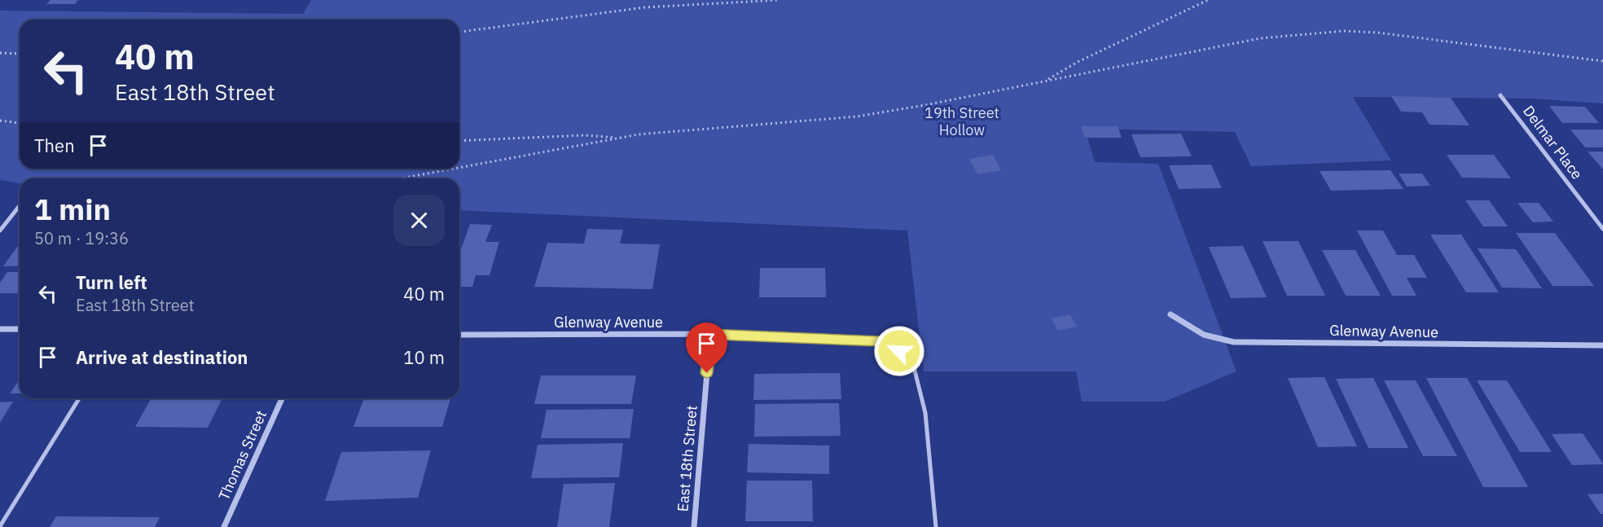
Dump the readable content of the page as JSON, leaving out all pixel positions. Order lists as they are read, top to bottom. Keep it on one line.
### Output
{"streets":{"street":["Delmar Place","Glenway Avenue","Thomas Street","East 18th Street"]},"crossings":[["Glenway Avenue","East 18th Street"]],"parks":["19th Street Hollow"],"page":{"turn":["40 m","East 18th Street"],"then":"Then","heading":["1 min","50 m · 19:36"],"list":[{"name":"Turn left","note":"East 18th Street","value":"40 m"},{"name":"Arrive at destination","value":"10 m"}]}}
